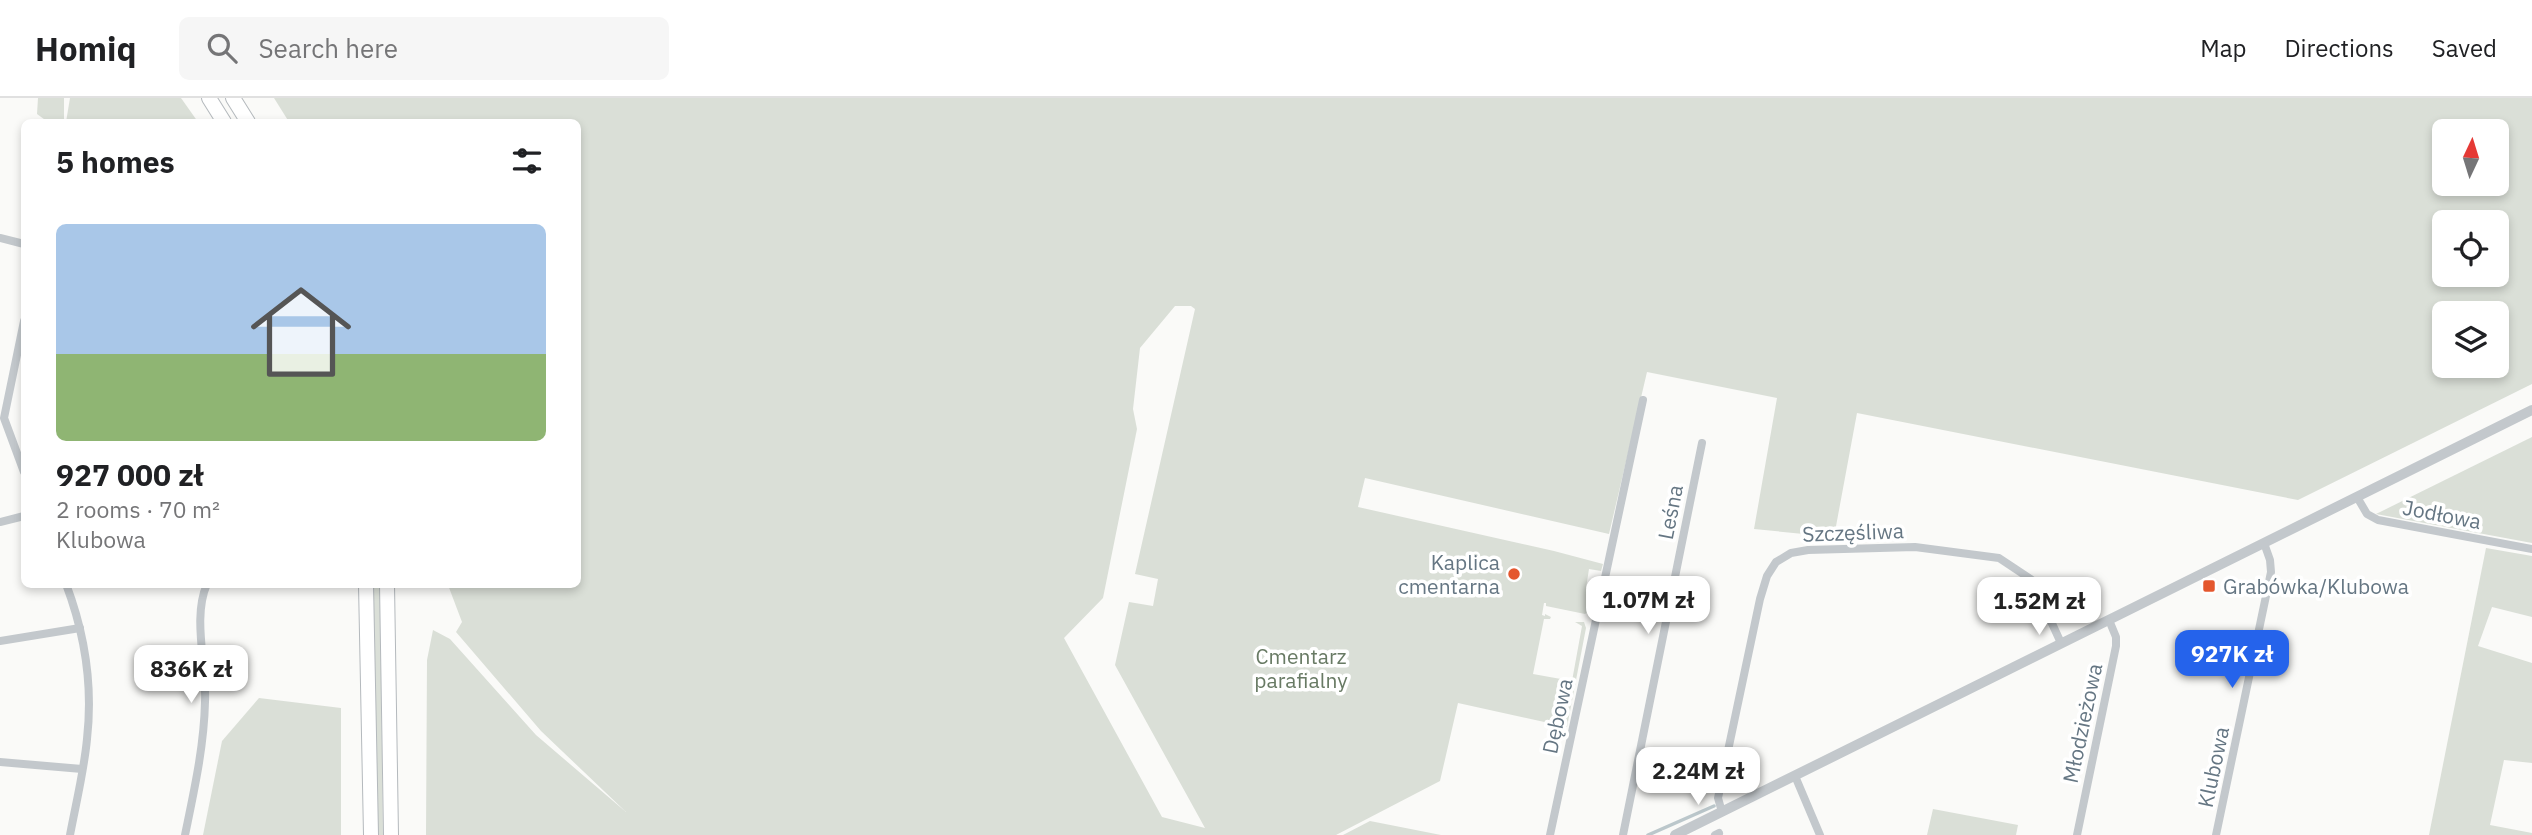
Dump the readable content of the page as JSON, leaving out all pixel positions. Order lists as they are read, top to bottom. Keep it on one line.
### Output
{"streets":{"street":["Leśna","Jodłowa","Szczęśliwa","Dębowa","Młodzieżowa","Klubowa"]},"parks":["Cmentarz parafialny"],"places":{"other":["Kaplica cmentarna"],"transit":["Grabówka/Klubowa"]},"north":"top","page":{"header":"Homiq","search":"Search here","nav":["Map","Directions","Saved"],"heading":"5 homes","list":[{"name":"927 000 zł","note":"2 rooms · 70 m² · Klubowa"}],"price":["1.07M zł","1.52M zł","927K zł","836K zł","2.24M zł"]}}
